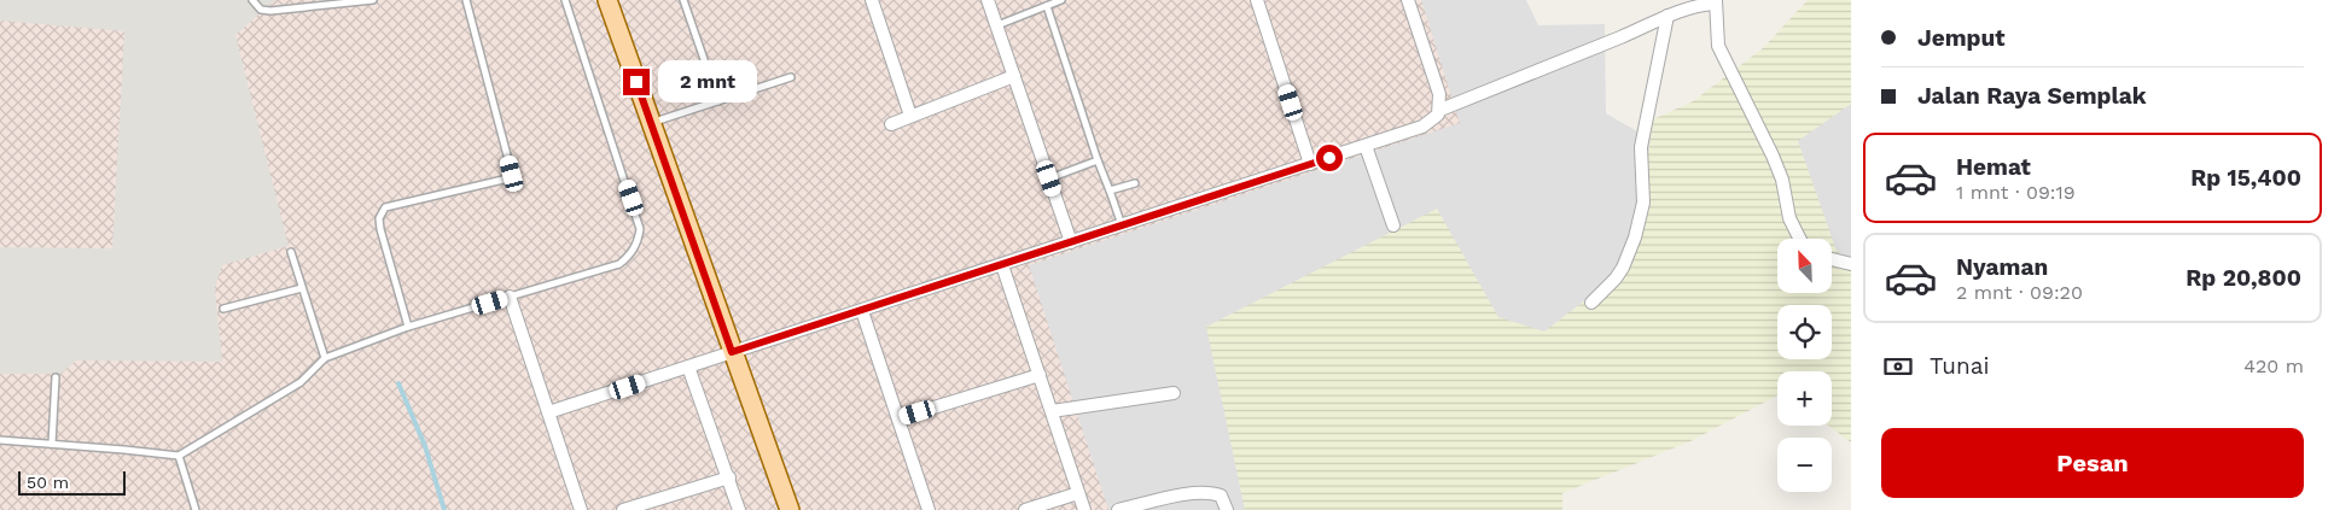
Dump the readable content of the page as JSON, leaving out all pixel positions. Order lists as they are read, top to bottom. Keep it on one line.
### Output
{"scale_bar":"50 m","north":"top left","page":{"banner":["Jemput","Jalan Raya Semplak"],"bubble":"2 mnt","list":[{"name":"Hemat","note":"1 mnt · 09:19","value":"Rp 15,400"},{"name":"Nyaman","note":"2 mnt · 09:20","value":"Rp 20,800"}],"map_buttons":["+","−"],"pay":["Tunai","420 m"],"buttons":"Pesan","scale":"50 m"}}
